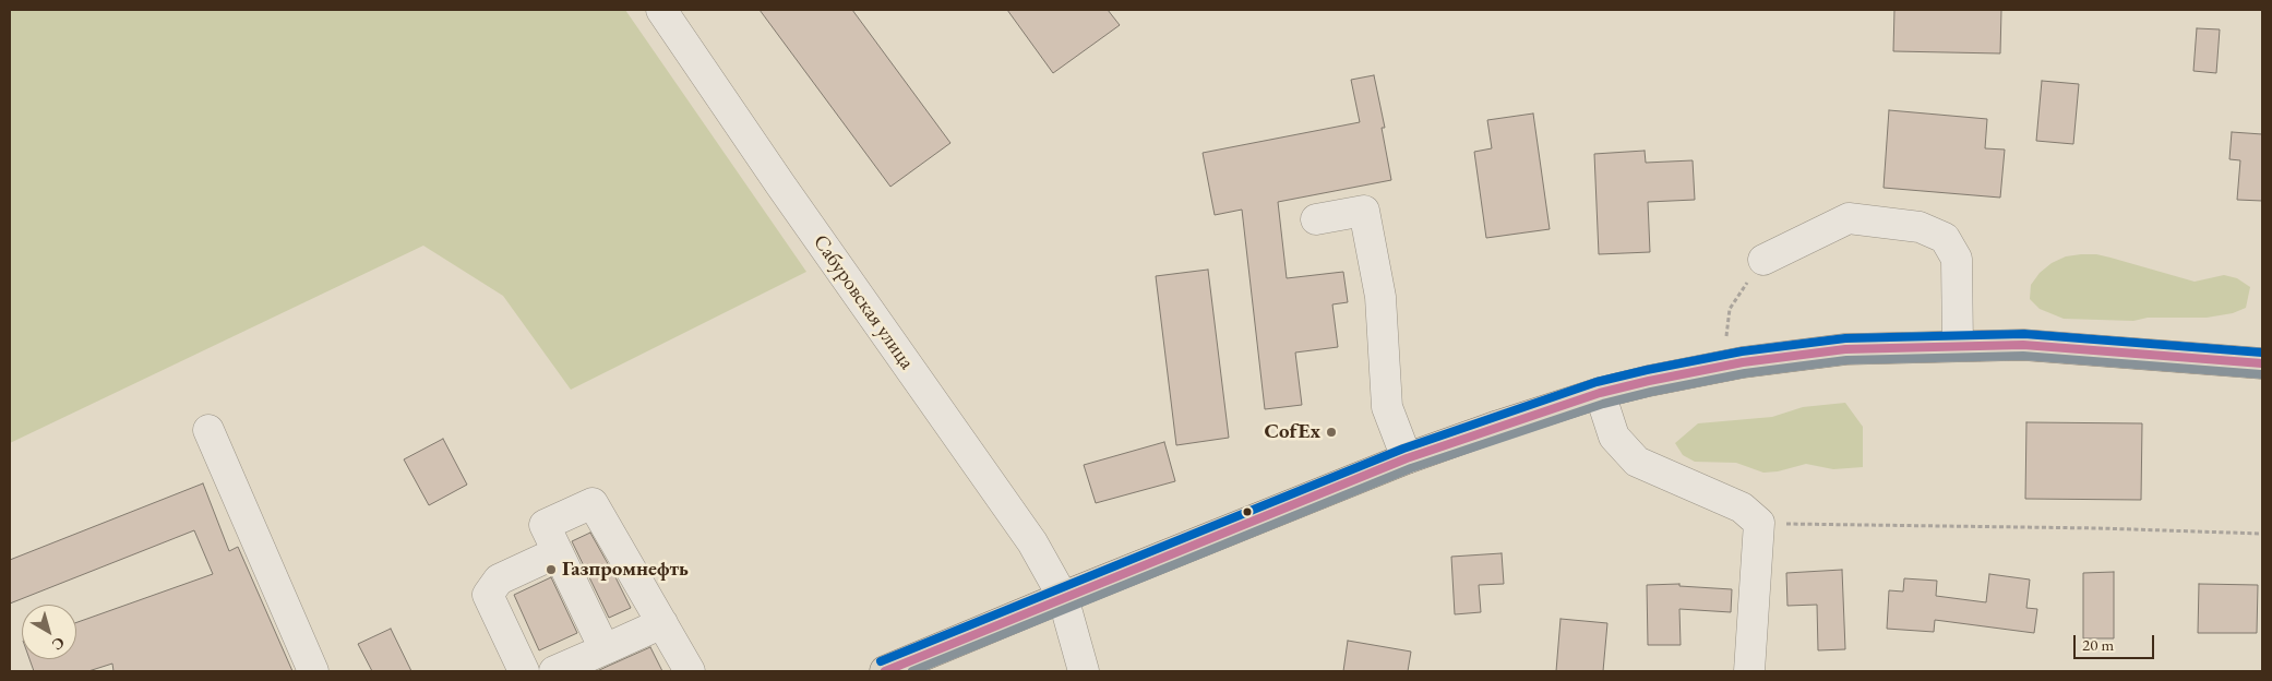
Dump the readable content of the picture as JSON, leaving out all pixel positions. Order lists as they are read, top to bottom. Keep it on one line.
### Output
{"streets":{"street":["Сабуровская улица"]},"places":["CofEx","Газпромнефть"],"scale_bar":"20 m","north":"bottom right"}
